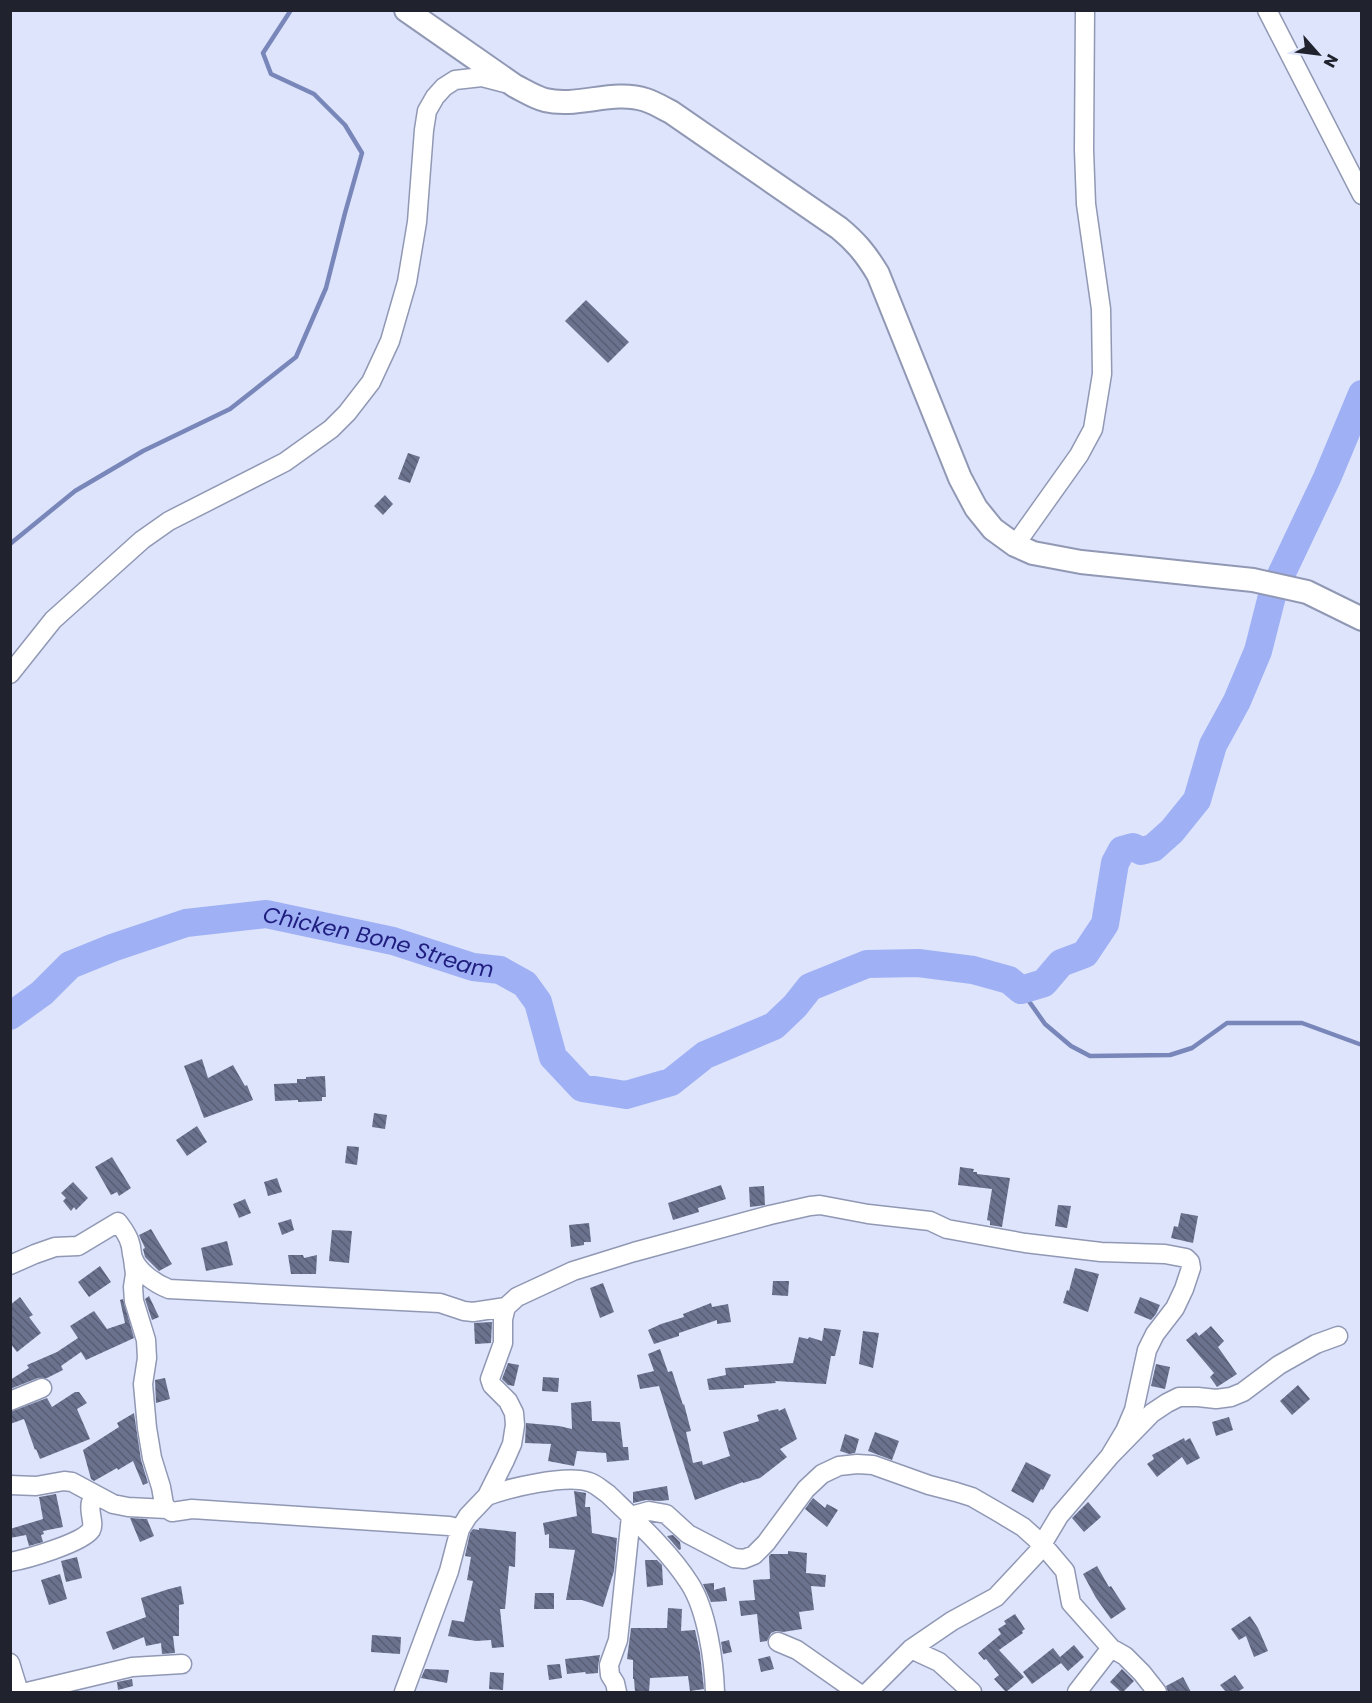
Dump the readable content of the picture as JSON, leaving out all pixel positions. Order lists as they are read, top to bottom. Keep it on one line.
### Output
{"water":["Chicken Bone Stream"],"north":"bottom right"}
